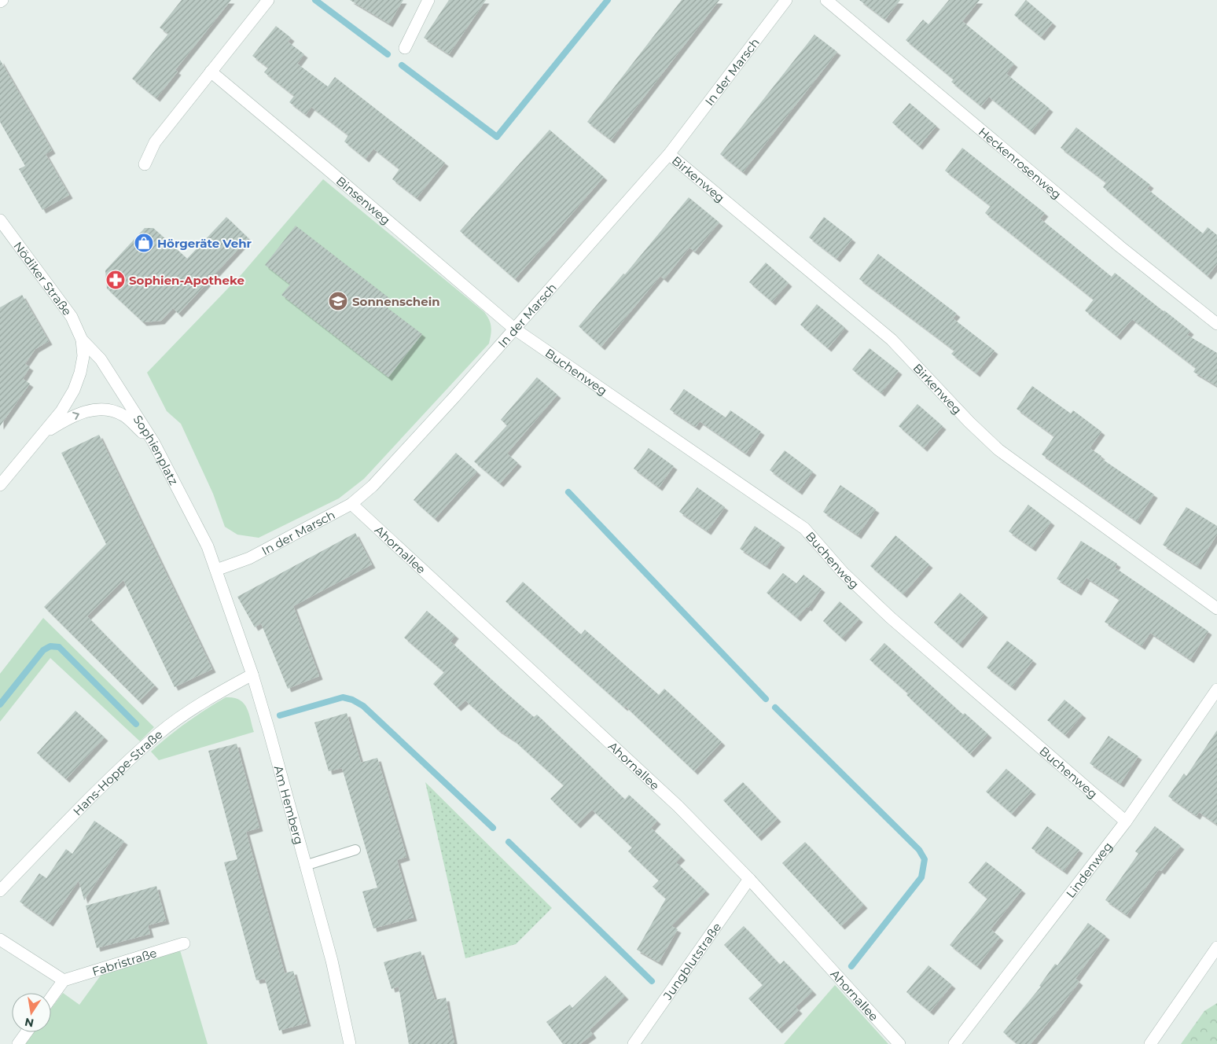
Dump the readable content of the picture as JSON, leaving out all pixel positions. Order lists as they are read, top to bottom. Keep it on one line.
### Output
{"streets":{"street":["In der Marsch","Heckenrosenweg","Birkenweg","Binsenweg","Nödiker Straße","Buchenweg","Sophienplatz","Ahornallee","Hans-Hoppe-Straße","Am Hemberg","Lindenweg","Fabristraße","Jungblutstraße"]},"crossings":[["In der Marsch","Birkenweg"],["In der Marsch","Binsenweg"],["In der Marsch","Buchenweg"],["In der Marsch","Sophienplatz"],["In der Marsch","Ahornallee"],["In der Marsch","Am Hemberg"],["Binsenweg","Buchenweg"],["Nödiker Straße","Sophienplatz"],["Buchenweg","Lindenweg"],["Sophienplatz","Am Hemberg"],["Ahornallee","Jungblutstraße"],["Hans-Hoppe-Straße","Am Hemberg"]],"places":{"shop":["Hörgeräte Vehr"],"pharmacy":["Sophien-Apotheke"],"school or university":["Sonnenschein"]},"north":"bottom"}
